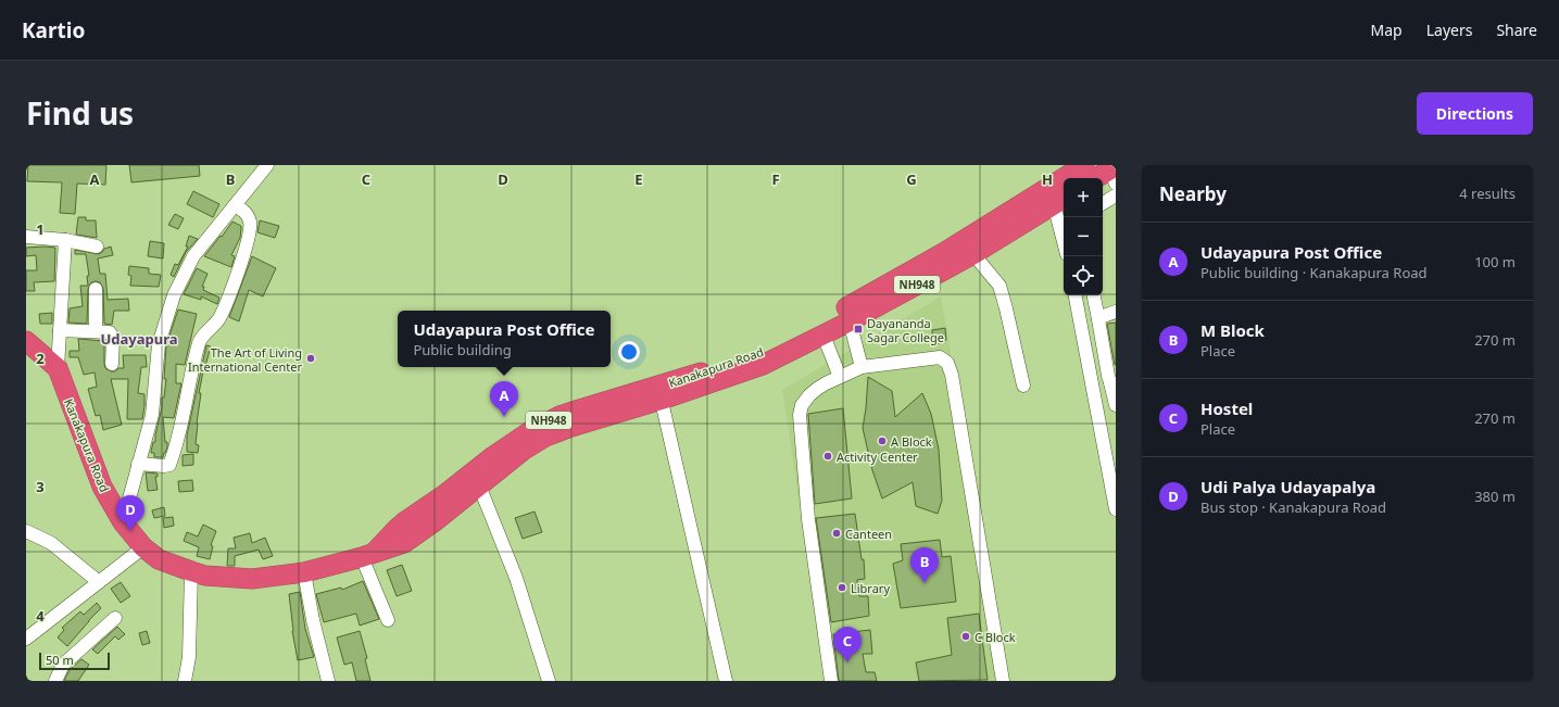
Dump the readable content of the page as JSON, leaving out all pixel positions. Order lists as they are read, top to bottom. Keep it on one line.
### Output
{"streets":{"highway":["NH948","Kanakapura Road"]},"districts":["Udayapura"],"places":{"transit":["Dayananda Sagar College"],"other":["The Art of Living International Center","A Block","Activity Center","Canteen","Library","C Block"]},"scale_bar":"50 m","page":{"header":"Kartio","nav":["Map","Layers","Share"],"title":"Find us","buttons":"Directions","heading":["Nearby","4 results"],"map_buttons":["+","−"],"list":[{"mark":"A","name":"Udayapura Post Office","note":"Public building · Kanakapura Road","value":"100 m"},{"mark":"B","name":"M Block","note":"Place","value":"270 m"},{"mark":"C","name":"Hostel","note":"Place","value":"270 m"},{"mark":"D","name":"Udi Palya Udayapalya","note":"Bus stop · Kanakapura Road","value":"380 m"}],"popup":["Udayapura Post Office","Public building"],"pins":["A","D","B","C"],"scale":"50 m"},"grid":{"columns":["A","B","C","D","E","F","G","H"],"rows":["1","2","3","4"]}}
